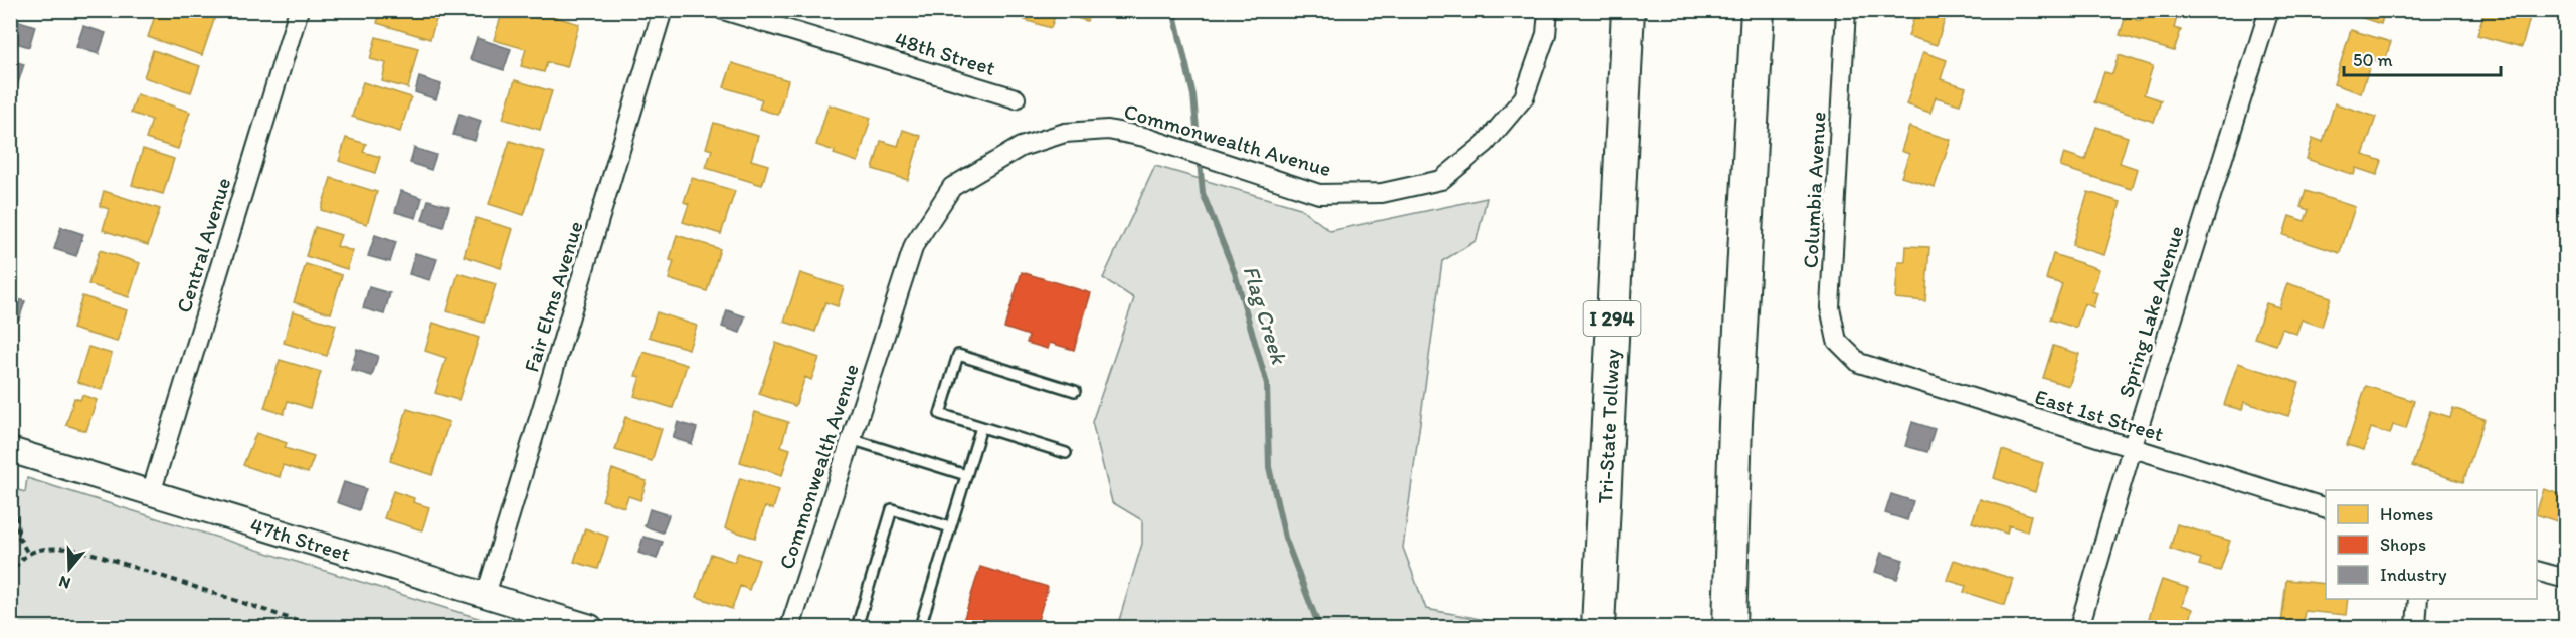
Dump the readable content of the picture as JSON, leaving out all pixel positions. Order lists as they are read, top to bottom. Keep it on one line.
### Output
{"streets":{"highway":["I 294","Tri-State Tollway"],"main road":["47th Street"],"street":["48th Street","Commonwealth Avenue","Columbia Avenue","Central Avenue","Fair Elms Avenue","Spring Lake Avenue","East 1st Street"]},"crossings":[["Columbia Avenue","East 1st Street"],["Central Avenue","47th Street"],["Fair Elms Avenue","47th Street"],["Spring Lake Avenue","East 1st Street"]],"water":["Flag Creek"],"legend":["Homes","Shops","Industry"],"scale_bar":"50 m","north":"bottom"}
